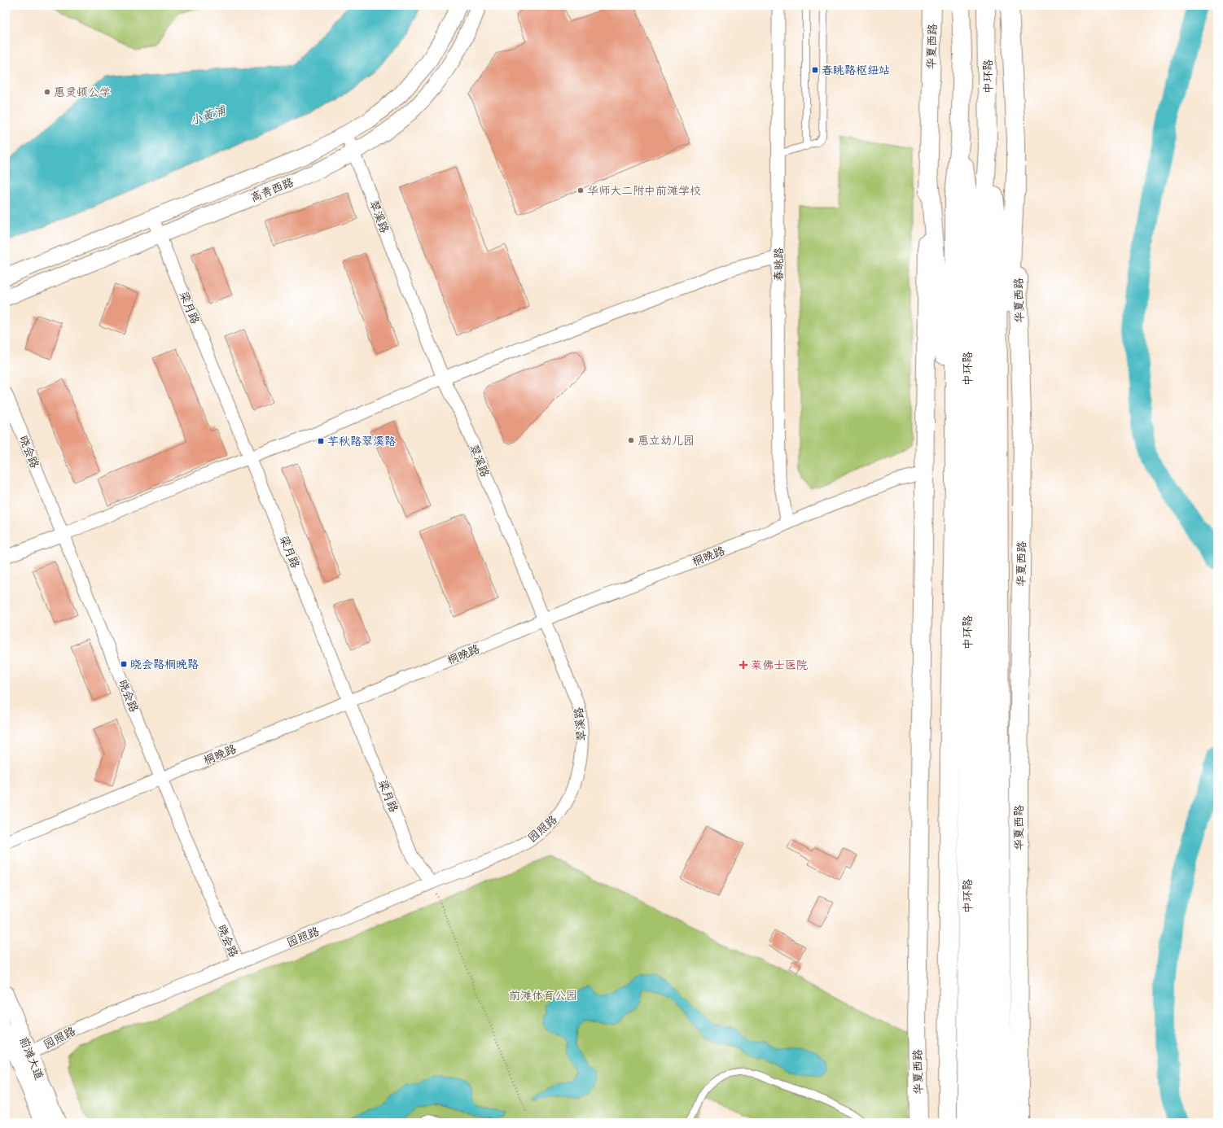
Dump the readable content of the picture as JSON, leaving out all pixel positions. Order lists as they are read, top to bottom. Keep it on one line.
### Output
{"streets":{"main road":["华夏西路","中环路"],"street":["高青西路","翠溪路","春眺路","梁月路","晓会路","桐晚路","园照路","前滩大道"]},"crossings":[["华夏西路","桐晚路"],["高青西路","翠溪路"],["高青西路","梁月路"],["翠溪路","桐晚路"],["翠溪路","园照路"],["春眺路","桐晚路"],["梁月路","桐晚路"],["梁月路","园照路"],["晓会路","桐晚路"],["晓会路","园照路"],["园照路","前滩大道"]],"water":["小黄浦"],"parks":["前滩体育公园"],"places":{"transit":["春眺路枢纽站","芋秋路翠溪路","晓会路桐晚路"],"other":["惠灵顿公学","华师大二附中前滩学校","惠立幼儿园"],"health":["莱佛士医院"]}}
